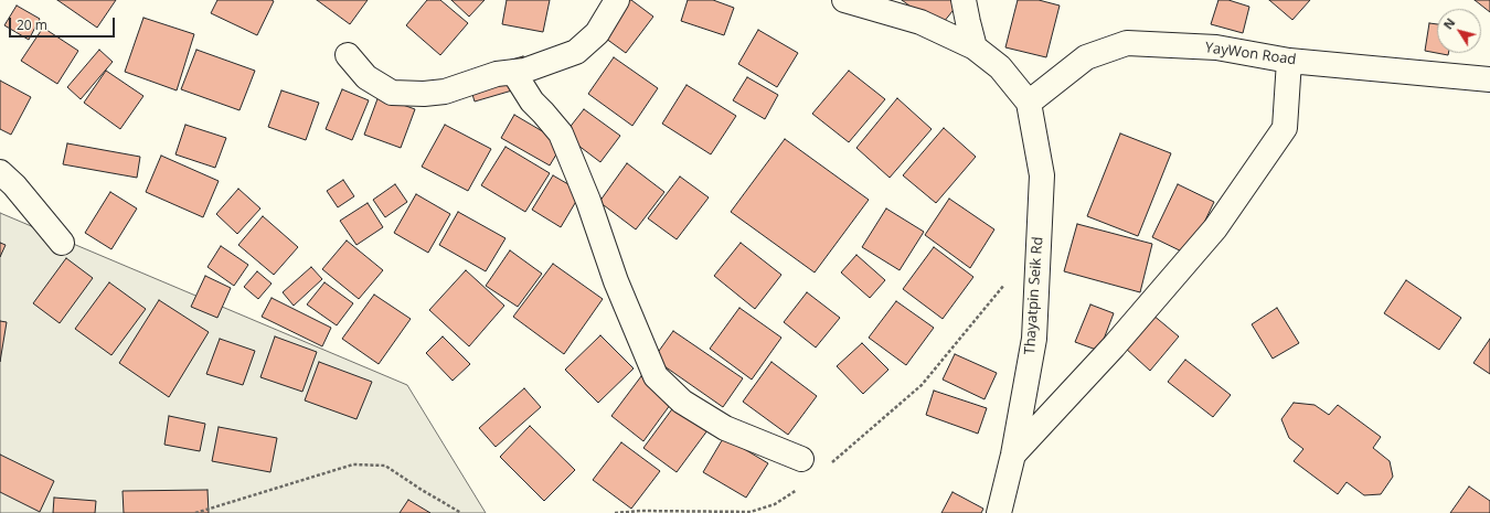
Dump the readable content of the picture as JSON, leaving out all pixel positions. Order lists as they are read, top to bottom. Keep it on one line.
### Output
{"streets":{"street":["YayWon Road","Thayatpin Seik Rd"]},"crossings":[["YayWon Road","Thayatpin Seik Rd"]],"scale_bar":"20 m","north":"top left"}
